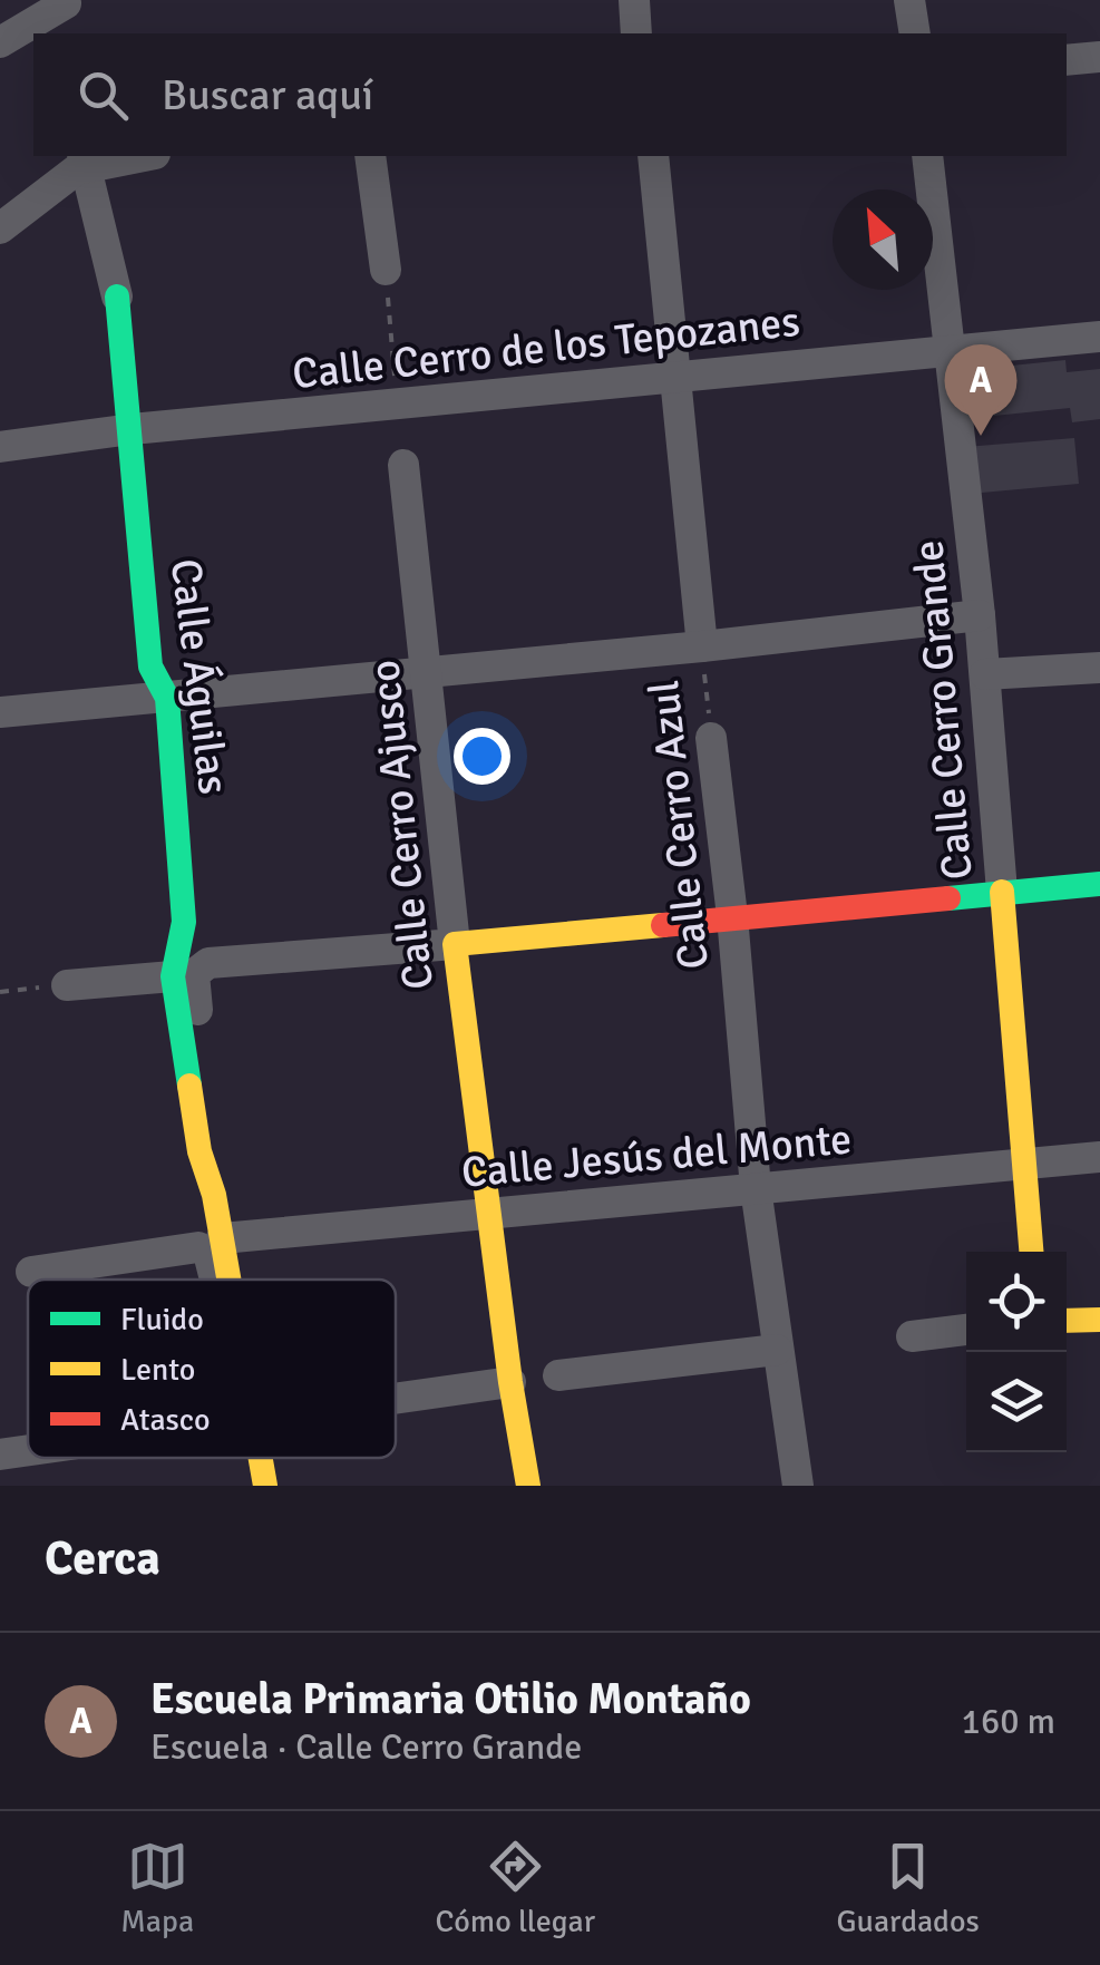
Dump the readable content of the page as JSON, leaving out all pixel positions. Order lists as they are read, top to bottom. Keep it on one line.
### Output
{"streets":{"street":["Calle Cerro de los Tepozanes","Calle Águilas","Calle Cerro Grande","Calle Cerro Ajusco","Calle Cerro Azul","Calle Jesús del Monte"]},"crossings":[["Calle Cerro de los Tepozanes","Calle Águilas"],["Calle Cerro de los Tepozanes","Calle Cerro Grande"],["Calle Cerro de los Tepozanes","Calle Cerro Azul"],["Calle Águilas","Calle Jesús del Monte"],["Calle Cerro Grande","Calle Jesús del Monte"],["Calle Cerro Ajusco","Calle Jesús del Monte"],["Calle Cerro Azul","Calle Jesús del Monte"]],"legend":["Fluido","Lento","Atasco"],"north":"top left","page":{"search":"Buscar aquí","pins":"A","heading":"Cerca","list":[{"mark":"A","name":"Escuela Primaria Otilio Montaño","note":"Escuela · Calle Cerro Grande","value":"160 m"}],"nav":["Mapa","Cómo llegar","Guardados"]}}
